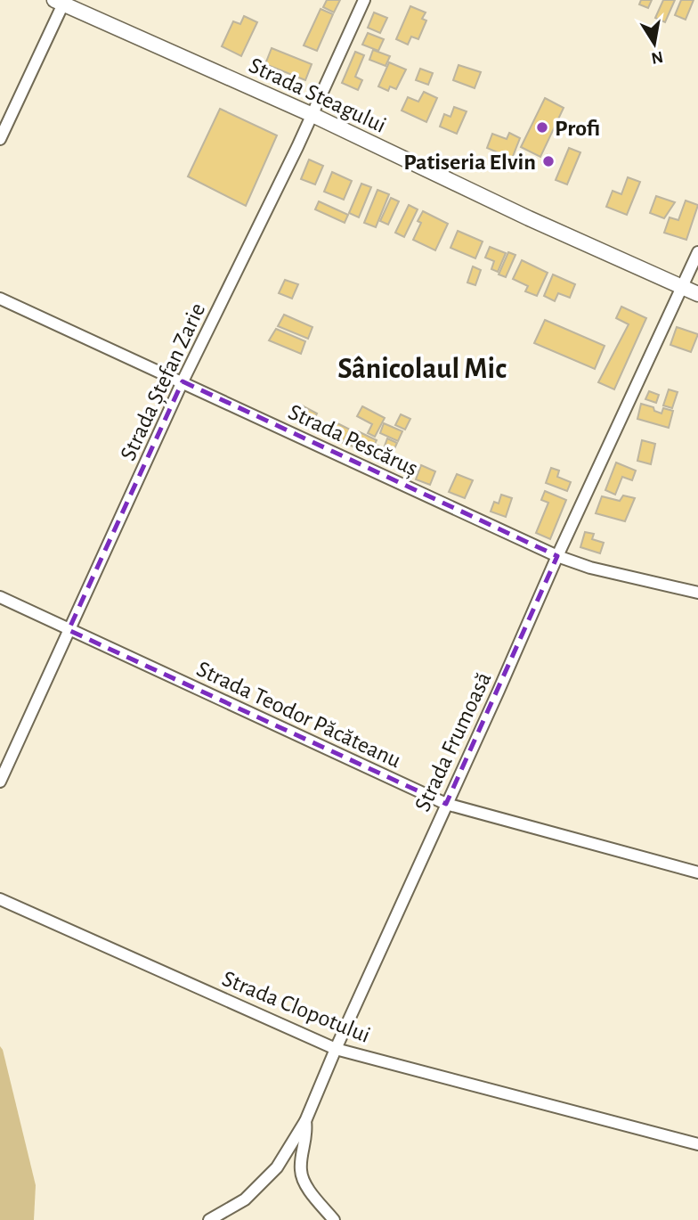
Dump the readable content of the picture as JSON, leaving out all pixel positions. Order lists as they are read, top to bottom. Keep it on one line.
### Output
{"streets":{"main road":["Strada Steagului"],"street":["Strada Ștefan Zarie","Strada Pescăruș","Strada Teodor Păcăteanu","Strada Frumoasă","Strada Clopotului"]},"crossings":[["Strada Steagului","Strada Ștefan Zarie"],["Strada Steagului","Strada Frumoasă"],["Strada Ștefan Zarie","Strada Pescăruș"],["Strada Ștefan Zarie","Strada Teodor Păcăteanu"],["Strada Pescăruș","Strada Frumoasă"],["Strada Teodor Păcăteanu","Strada Frumoasă"],["Strada Frumoasă","Strada Clopotului"]],"districts":["Sânicolaul Mic"],"places":["Profi","Patiseria Elvin"],"north":"bottom"}
